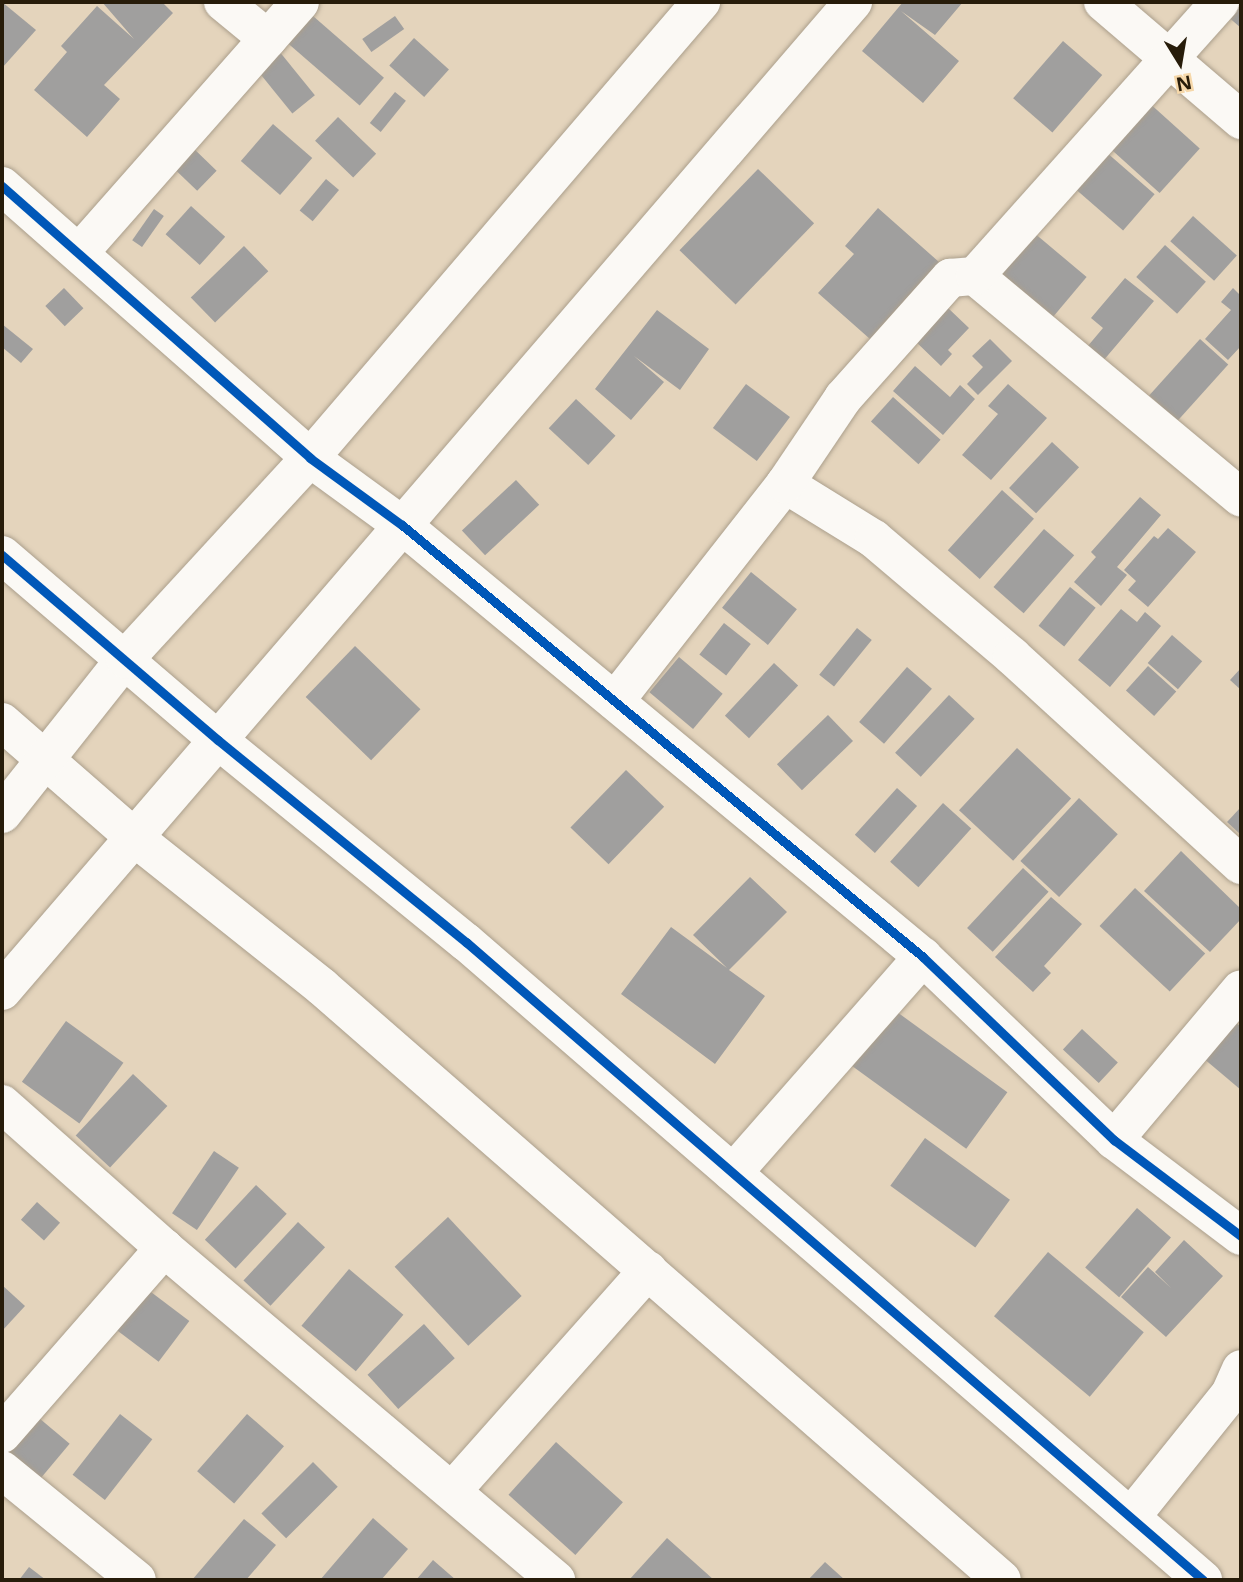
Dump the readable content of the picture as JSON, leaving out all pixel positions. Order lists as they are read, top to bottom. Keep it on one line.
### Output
{"north":"bottom"}
